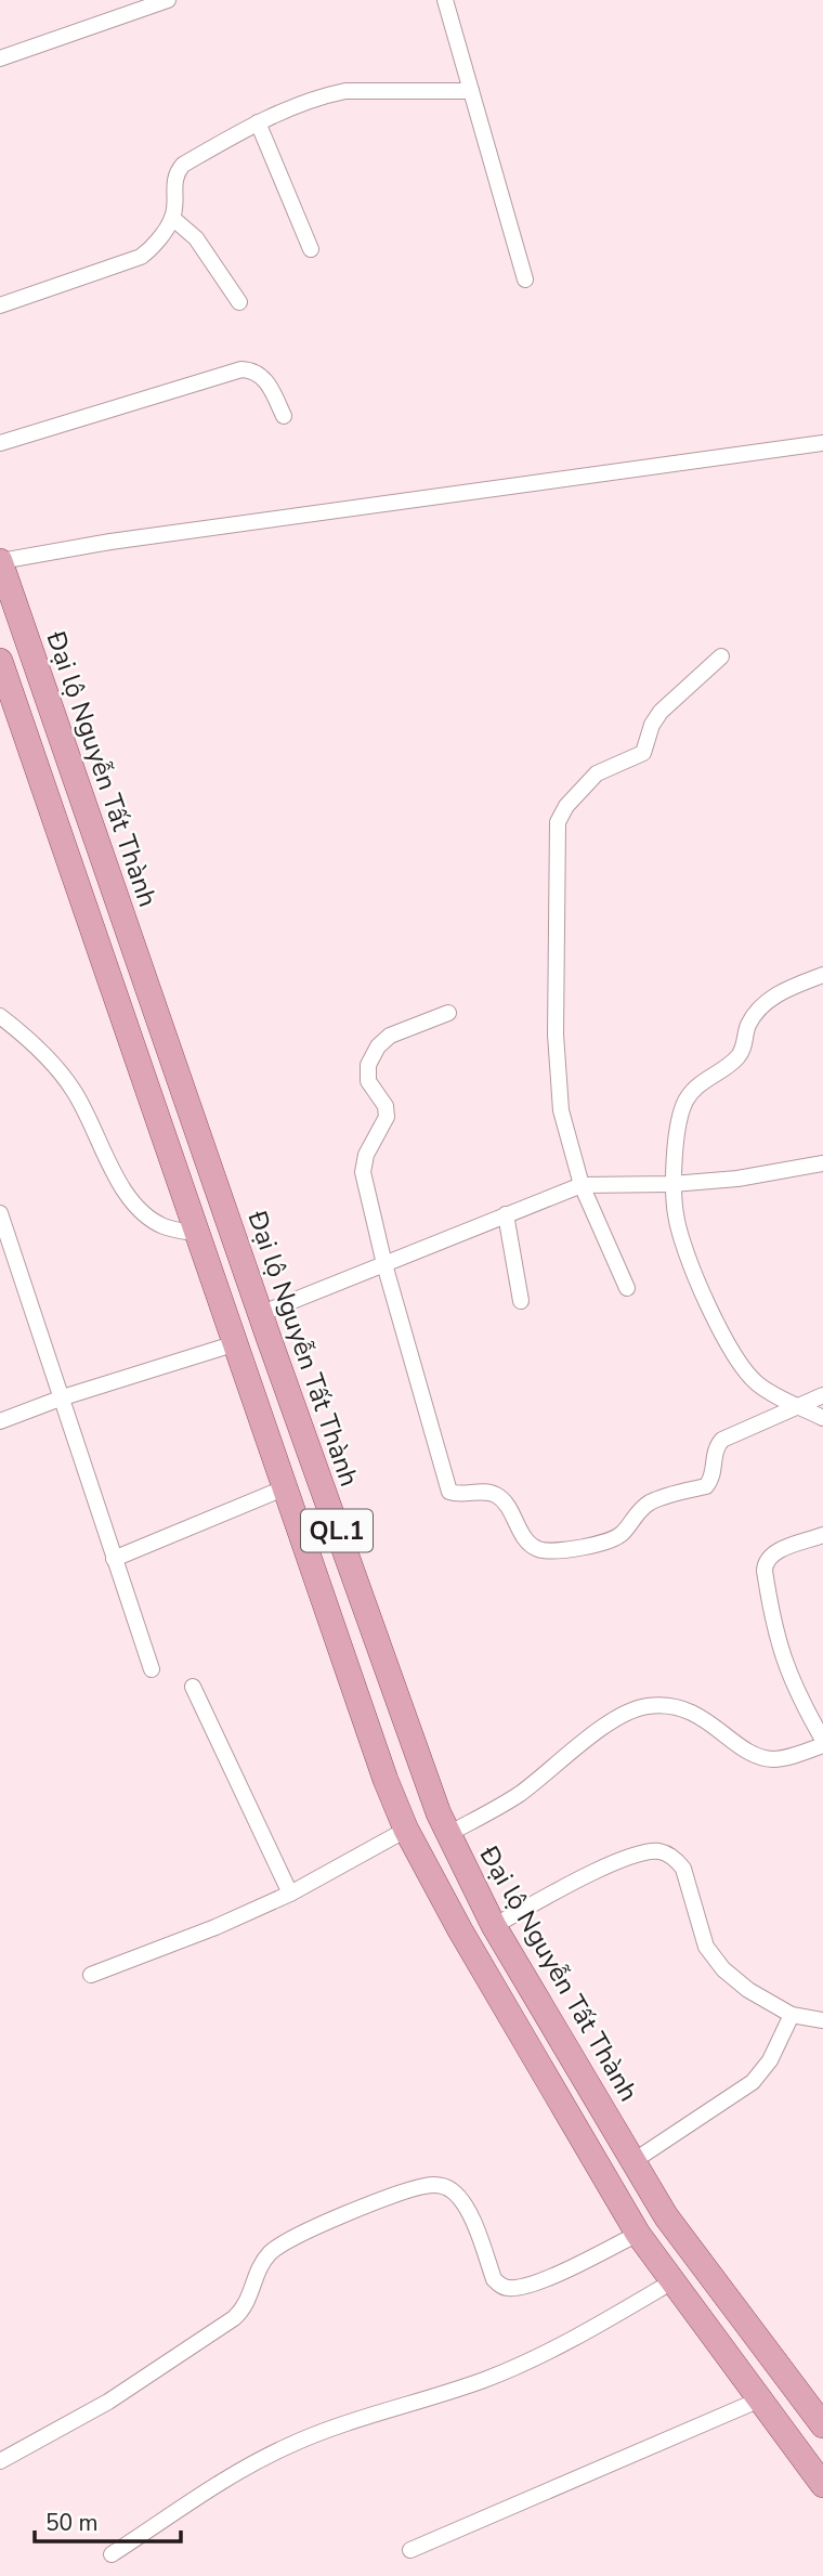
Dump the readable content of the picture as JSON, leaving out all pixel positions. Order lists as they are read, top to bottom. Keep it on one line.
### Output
{"streets":{"main road":["Đại lộ Nguyễn Tất Thành","QL.1"]},"scale_bar":"50 m"}
